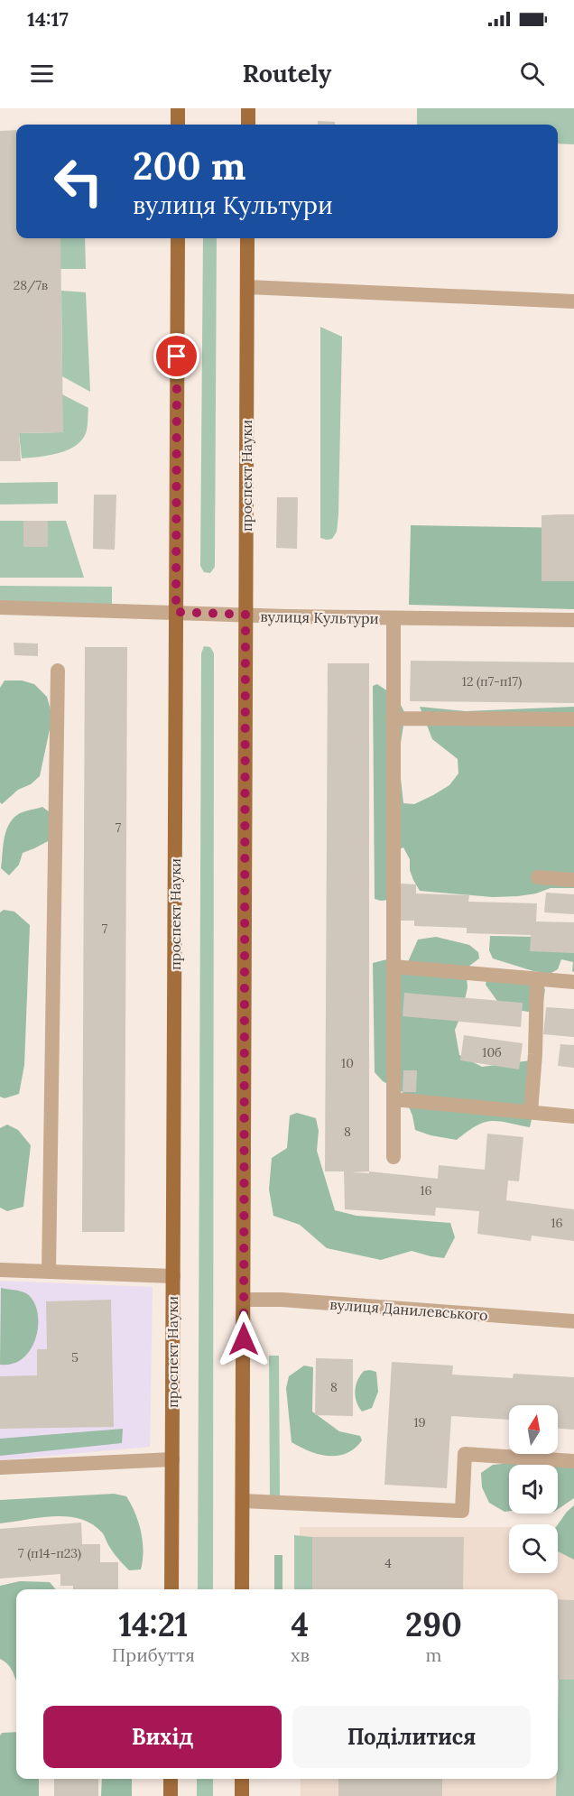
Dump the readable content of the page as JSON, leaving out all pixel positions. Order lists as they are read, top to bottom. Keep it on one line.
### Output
{"streets":{"main road":["проспект Науки"],"street":["вулиця Культури","вулиця Данилевського"]},"crossings":[["проспект Науки","вулиця Культури"],["проспект Науки","вулиця Данилевського"]],"house_numbers":["28/7в","12 (п7-п17)","7","7","10б","10","8","16","16","5","8","19","7 (п14-п23)","4"],"north":"top","page":{"status":"14:17","header":"Routely","turn":["200 m","вулиця Культури"],"eta":["14:21","Прибуття","4","хв","290","m"],"buttons":["Вихід","Поділитися"]}}
